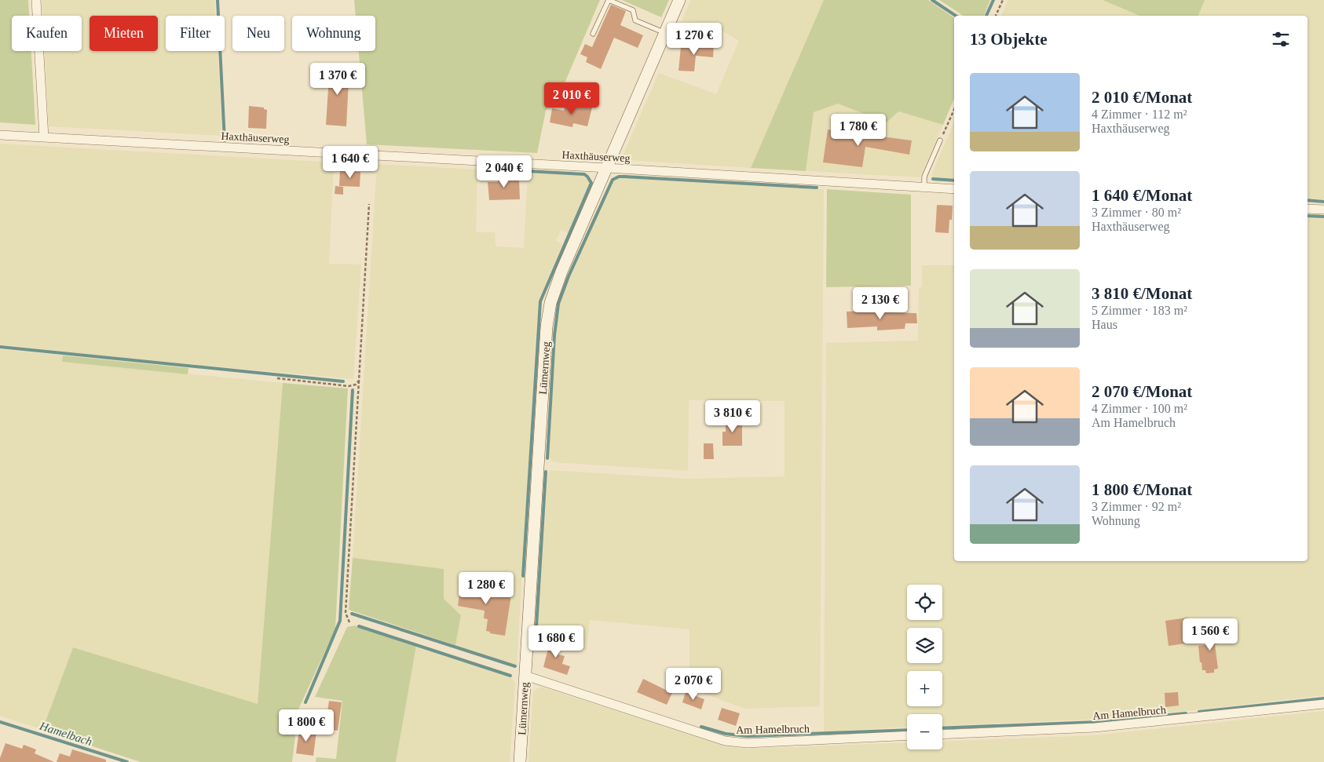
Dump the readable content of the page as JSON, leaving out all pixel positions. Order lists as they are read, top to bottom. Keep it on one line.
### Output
{"streets":{"street":["Haxthäuserweg","Lümernweg","Am Hamelbruch"]},"crossings":[["Haxthäuserweg","Lümernweg"],["Lümernweg","Am Hamelbruch"]],"water":["Hamelbach"],"page":{"chip":["Kaufen","Mieten","Filter","Neu","Wohnung"],"heading":"13 Objekte","price":["1 270 €","1 370 €","2 010 €","1 780 €","1 640 €","2 040 €","2 130 €","3 810 €","1 280 €","1 560 €","1 680 €","2 070 €","1 800 €"],"list":[{"name":"2 010 €/Monat","note":"4 Zimmer · 112 m² · Haxthäuserweg"},{"name":"1 640 €/Monat","note":"3 Zimmer · 80 m² · Haxthäuserweg"},{"name":"3 810 €/Monat","note":"5 Zimmer · 183 m² · Haus"},{"name":"2 070 €/Monat","note":"4 Zimmer · 100 m² · Am Hamelbruch"},{"name":"1 800 €/Monat","note":"3 Zimmer · 92 m² · Wohnung"}],"map_buttons":["+","−"]}}
